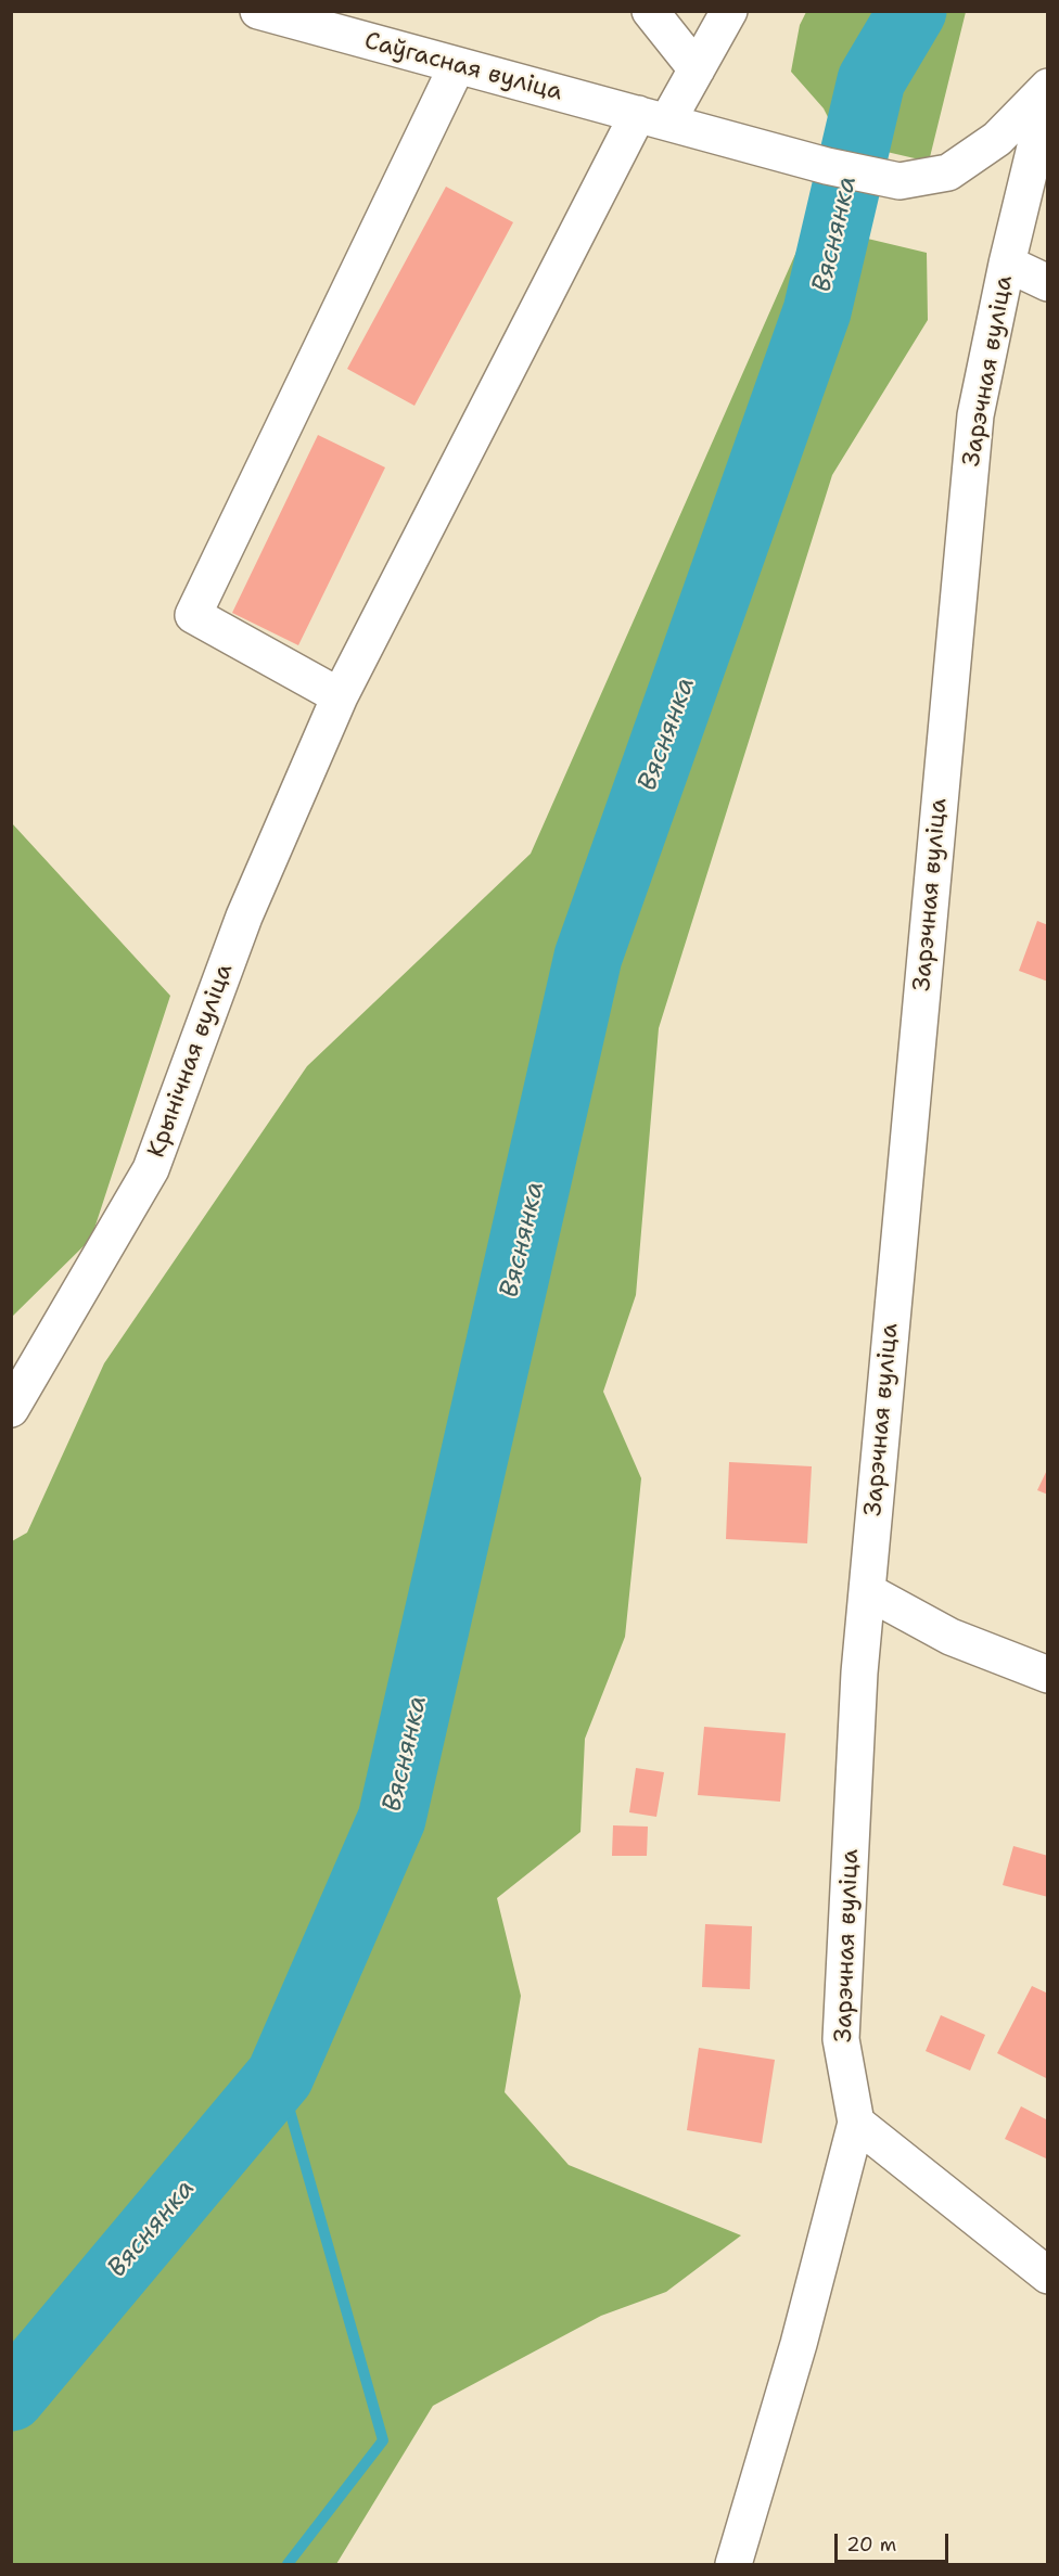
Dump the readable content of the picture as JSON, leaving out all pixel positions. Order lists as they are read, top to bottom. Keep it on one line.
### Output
{"streets":{"street":["Саўгасная вуліца","Зарэчная вуліца","Крынічная вуліца"]},"crossings":[["Саўгасная вуліца","Крынічная вуліца"]],"water":["Вяснянка"],"scale_bar":"20 m"}
